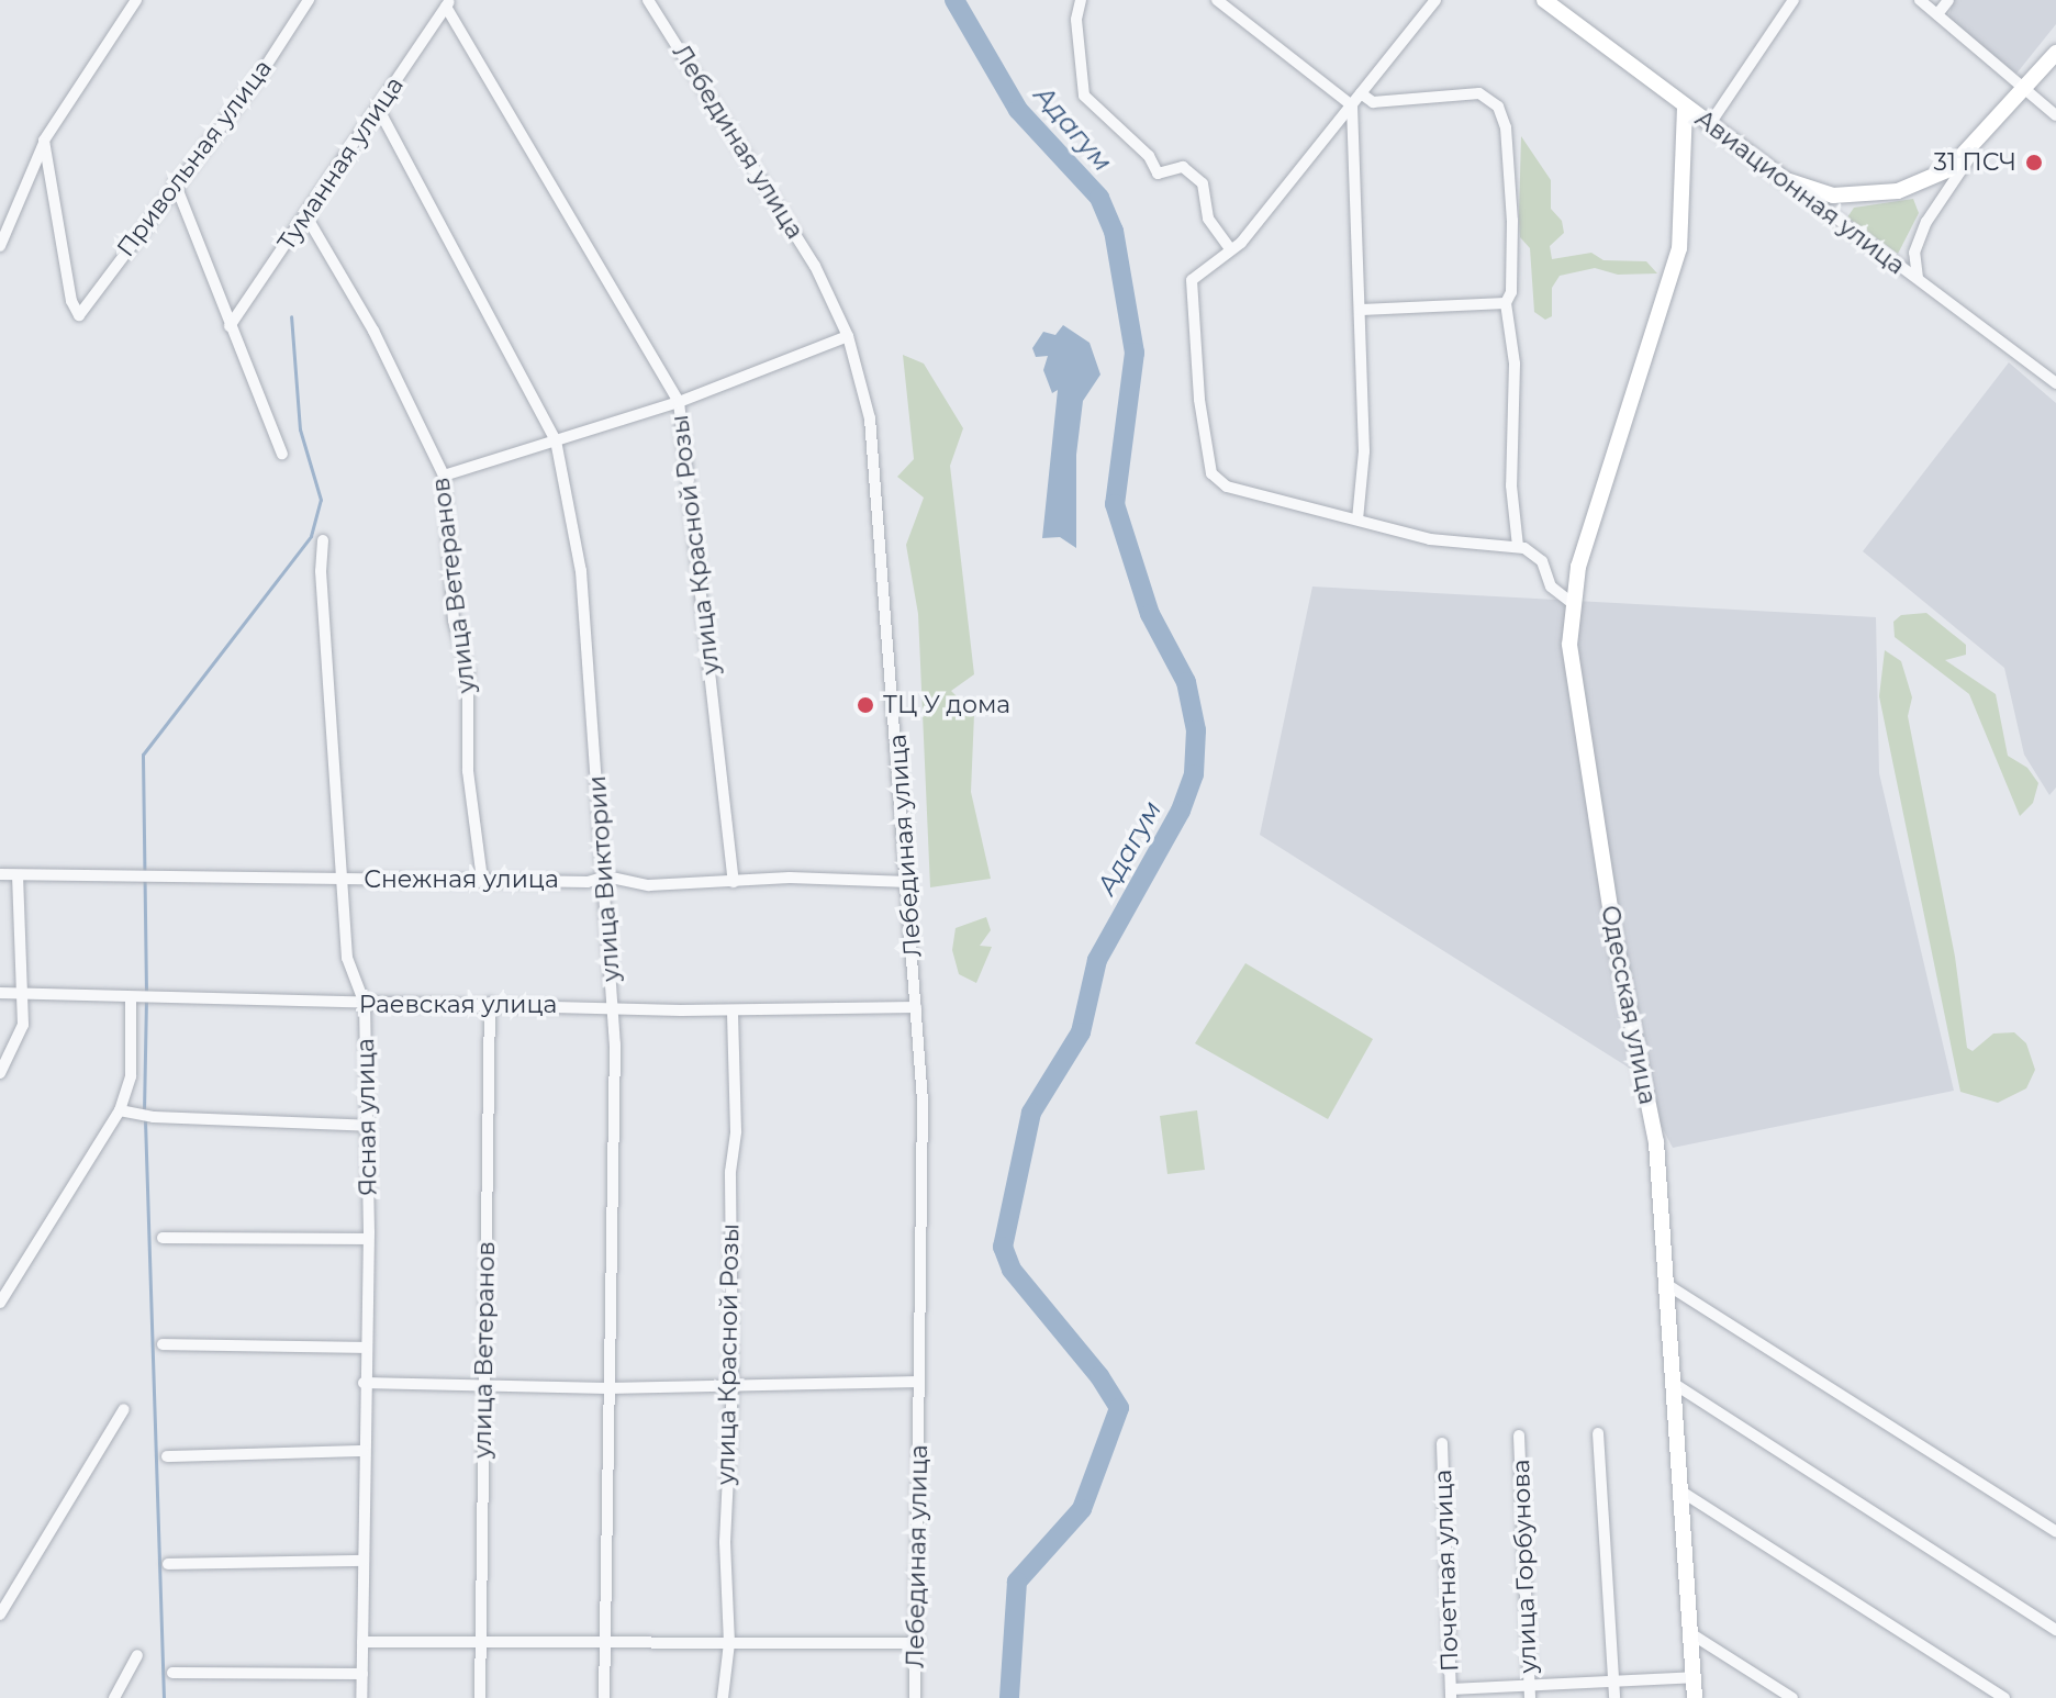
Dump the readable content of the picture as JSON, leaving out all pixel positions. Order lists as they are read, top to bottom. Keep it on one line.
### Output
{"streets":{"main road":["Авиационная улица","Одесская улица"],"street":["Лебединая улица","Привольная улица","Туманная улица","улица Красной Розы","улица Ветеранов","улица Виктории","Снежная улица","Раевская улица","Ясная улица","улица Горбунова","Почетная улица"]},"crossings":[["Лебединая улица","Снежная улица"],["Лебединая улица","Раевская улица"],["Туманная улица","улица Красной Розы"],["Туманная улица","улица Ветеранов"],["Туманная улица","улица Виктории"],["Авиационная улица","Одесская улица"],["улица Красной Розы","Снежная улица"],["улица Красной Розы","Раевская улица"],["улица Ветеранов","Снежная улица"],["улица Ветеранов","Раевская улица"],["улица Виктории","Снежная улица"],["улица Виктории","Раевская улица"],["Снежная улица","Ясная улица"],["Раевская улица","Ясная улица"]],"water":["Адагум"],"places":["31 ПСЧ","ТЦ У дома"]}
